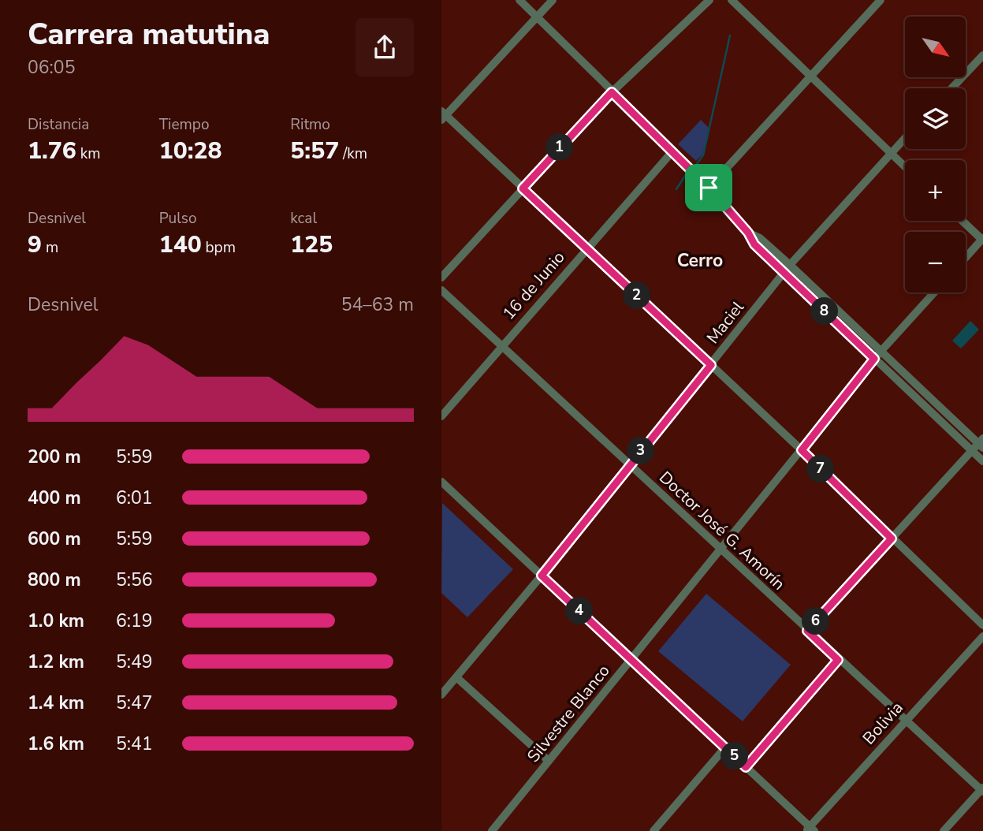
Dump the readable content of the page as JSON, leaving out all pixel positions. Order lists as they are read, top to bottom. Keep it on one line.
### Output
{"streets":{"street":["16 de Junio","Maciel","Doctor José G. Amorín","Silvestre Blanco","Bolivia"]},"crossings":[["16 de Junio","Doctor José G. Amorín"],["Maciel","Doctor José G. Amorín"],["Doctor José G. Amorín","Silvestre Blanco"],["Doctor José G. Amorín","Bolivia"]],"districts":["Cerro"],"north":"bottom right","page":{"heading":["Carrera matutina","06:05"],"map_buttons":["+","−"],"stats":[["Distancia","1.76 km"],["Tiempo","10:28"],["Ritmo","5:57 /km"],["Desnivel","9 m"],["Pulso","140 bpm"],["kcal","125"]],"pins":["1","2","8","3","7","4","6","5"],"chart":["Desnivel","54–63 m"],"list":[{"name":"200 m","note":"5:59"},{"name":"400 m","note":"6:01"},{"name":"600 m","note":"5:59"},{"name":"800 m","note":"5:56"},{"name":"1.0 km","note":"6:19"},{"name":"1.2 km","note":"5:49"},{"name":"1.4 km","note":"5:47"},{"name":"1.6 km","note":"5:41"}]}}
